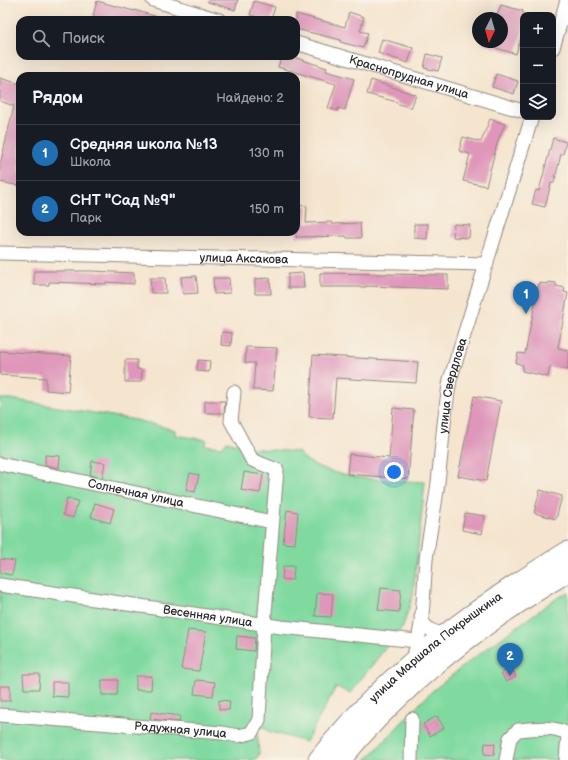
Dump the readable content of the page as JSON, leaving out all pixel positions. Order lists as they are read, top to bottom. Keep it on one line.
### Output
{"streets":{"main road":["улица Маршала Покрышкина"],"street":["Краснопрудная улица","улица Аксакова","улица Свердлова","Солнечная улица","Весенняя улица","Радужная улица"]},"crossings":[["улица Аксакова","улица Свердлова"],["улица Свердлова","Весенняя улица"],["улица Свердлова","улица Маршала Покрышкина"],["Солнечная улица","Радужная улица"],["Весенняя улица","Радужная улица"]],"north":"bottom","page":{"map_buttons":["+","−"],"search":"Поиск","heading":["Рядом","Найдено: 2"],"list":[{"mark":"1","name":"Средняя школа №13","note":"Школа","value":"130 m"},{"mark":"2","name":"СНТ \"Сад №9\"","note":"Парк","value":"150 m"}],"pins":["1","2"]}}
